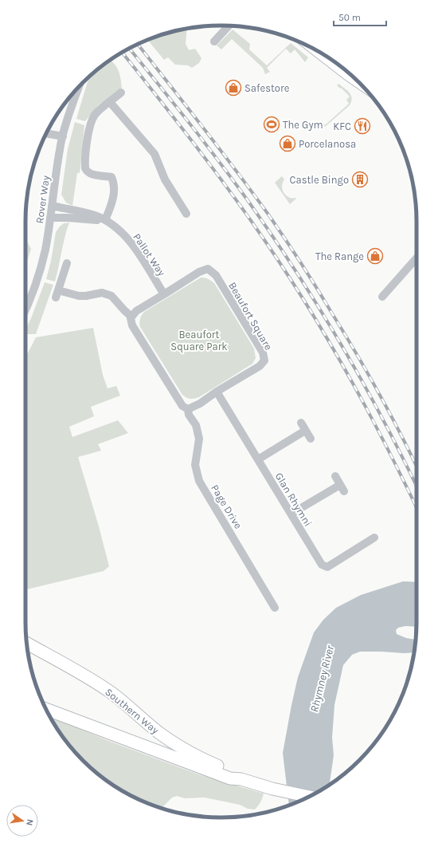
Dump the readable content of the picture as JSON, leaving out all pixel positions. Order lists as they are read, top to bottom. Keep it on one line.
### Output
{"streets":{"main road":["Southern Way"],"street":["Rover Way","Pallot Way","Beaufort Square","Glan Rhymni","Page Drive"]},"crossings":[["Rover Way","Pallot Way"],["Pallot Way","Beaufort Square"],["Beaufort Square","Glan Rhymni"],["Beaufort Square","Page Drive"]],"water":["Rhymney River"],"parks":["Beaufort Square Park"],"places":{"shop":["Safestore","Porcelanosa","The Range"],"sports":["The Gym"],"restaurant":["KFC"],"building":["Castle Bingo"]},"scale_bar":"50 m","north":"right"}
